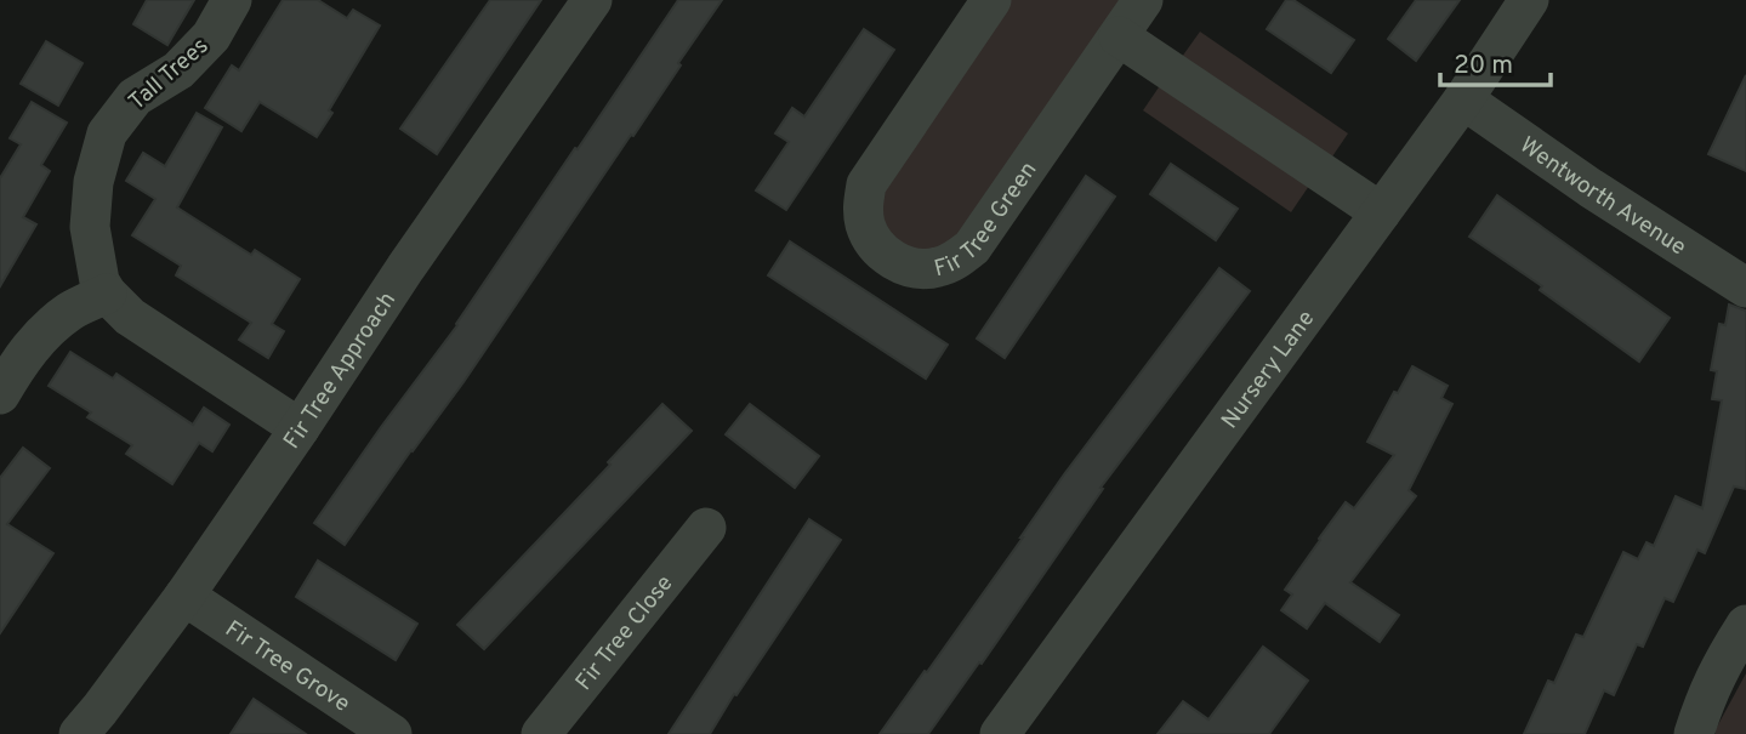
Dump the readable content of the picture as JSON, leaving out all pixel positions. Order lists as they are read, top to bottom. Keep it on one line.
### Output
{"streets":{"street":["Tall Trees","Wentworth Avenue","Fir Tree Green","Fir Tree Approach","Nursery Lane","Fir Tree Close","Fir Tree Grove"]},"crossings":[["Wentworth Avenue","Nursery Lane"],["Fir Tree Approach","Fir Tree Grove"]],"scale_bar":"20 m"}
